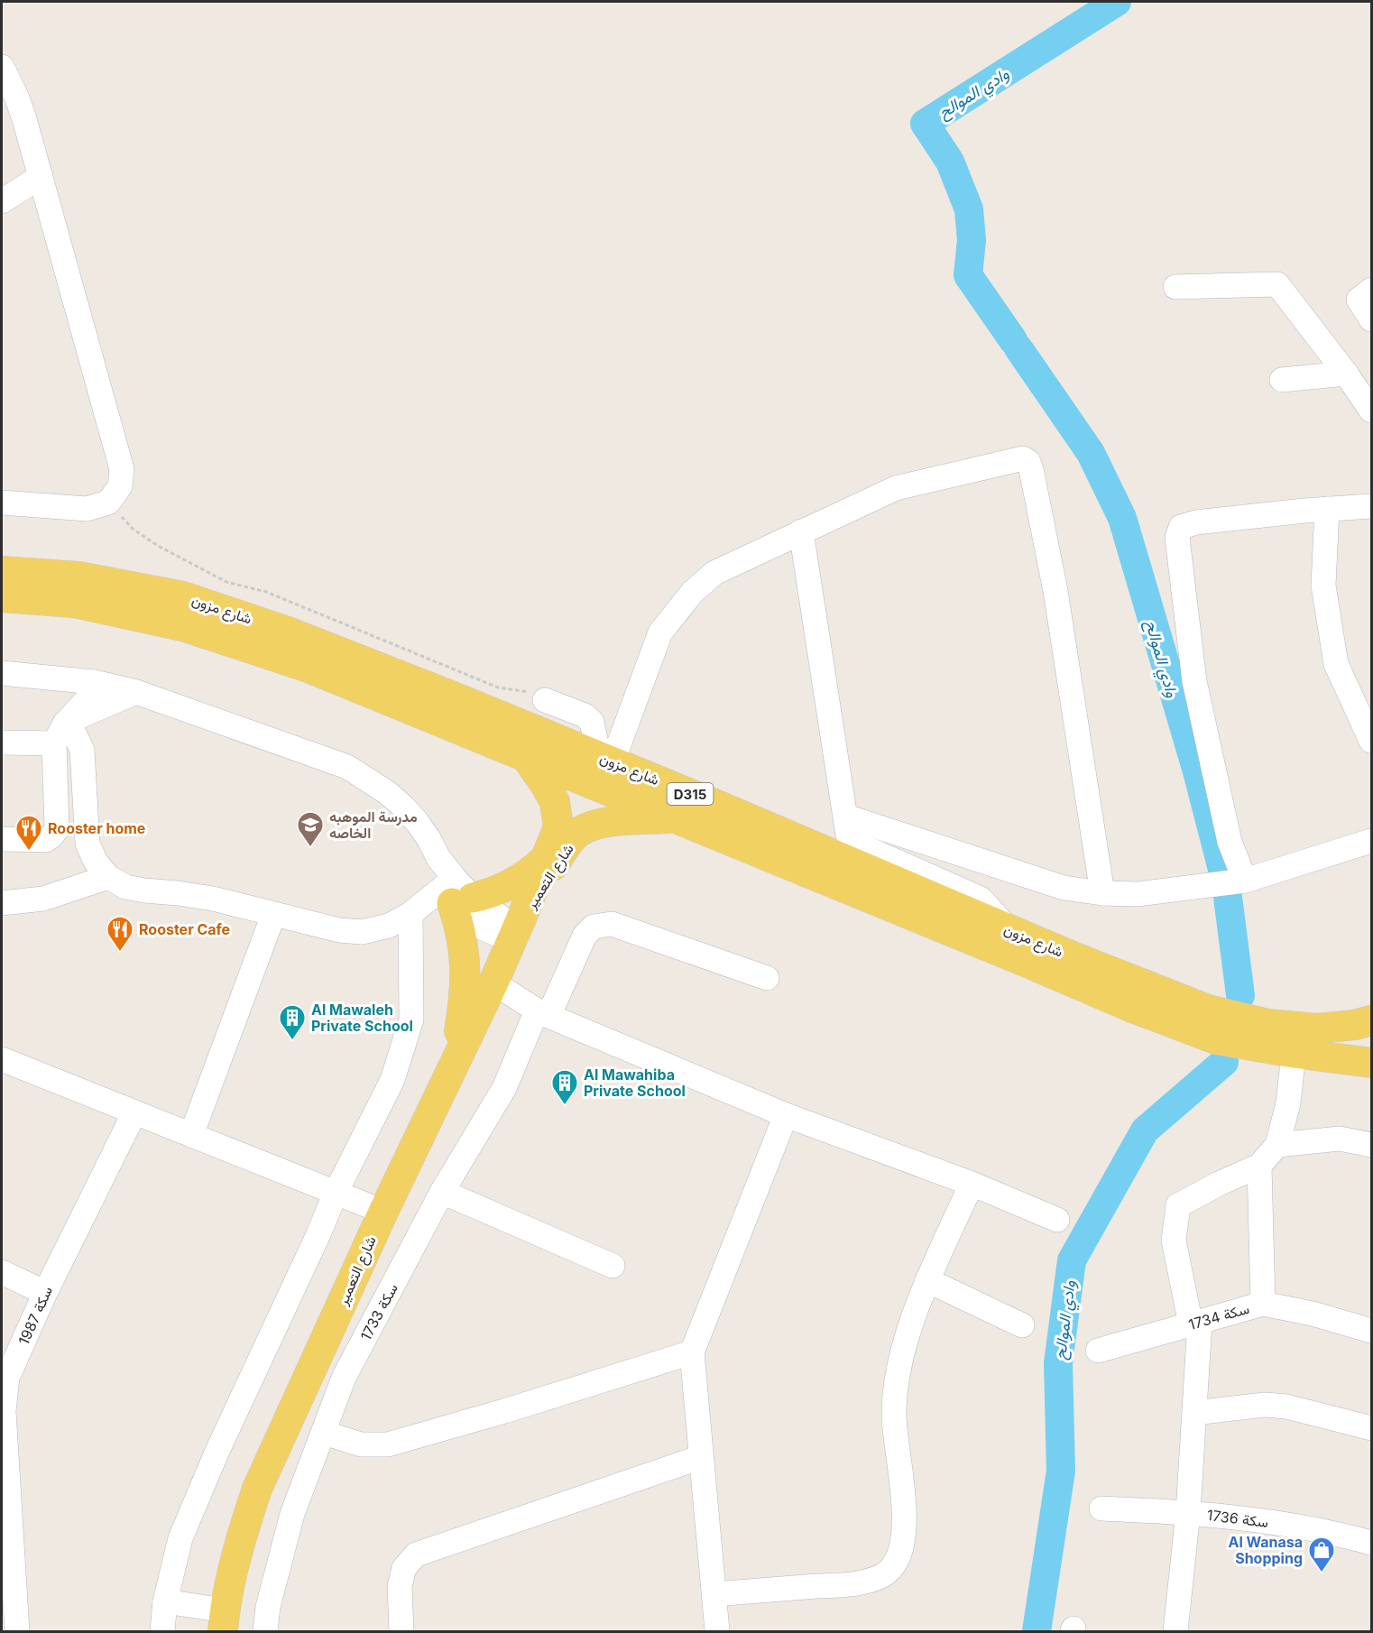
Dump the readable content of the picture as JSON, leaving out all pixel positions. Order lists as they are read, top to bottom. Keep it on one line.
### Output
{"streets":{"main road":["شارع مزون","D315","شارع التعمير"],"street":["سكة 1733","سكة 1987","سكة 1734","سكة 1736"]},"crossings":[["شارع مزون","شارع التعمير"]],"water":["وادي الموالح"],"places":{"school or university":["مدرسة الموهبه الخاصه"],"restaurant":["Rooster home","Rooster Cafe"],"building":["Al Mawaleh Private School","Al Mawahiba Private School"],"shop":["Al Wanasa Shopping"]}}
